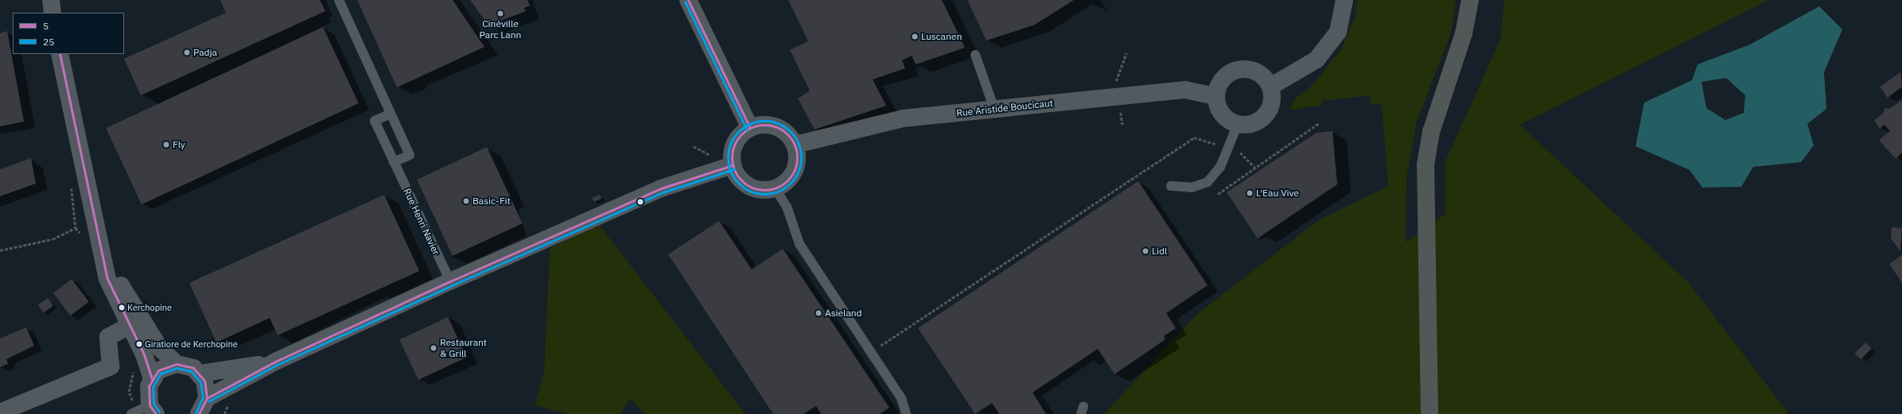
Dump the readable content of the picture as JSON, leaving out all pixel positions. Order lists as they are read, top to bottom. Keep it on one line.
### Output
{"streets":{"street":["Rue Aristide Boucicaut"],"lane":["Rue Henri Navier"]},"places":["Cinéville Parc Lann","Luscanen","Padja","Fly","L'Eau Vive","Basic-Fit","Lidl","Kerchopine","Asieland","Giratiore de Kerchopine","Restaurant & Grill"],"lines":["transit line 5","transit line 25"],"legend":["5","25"]}
